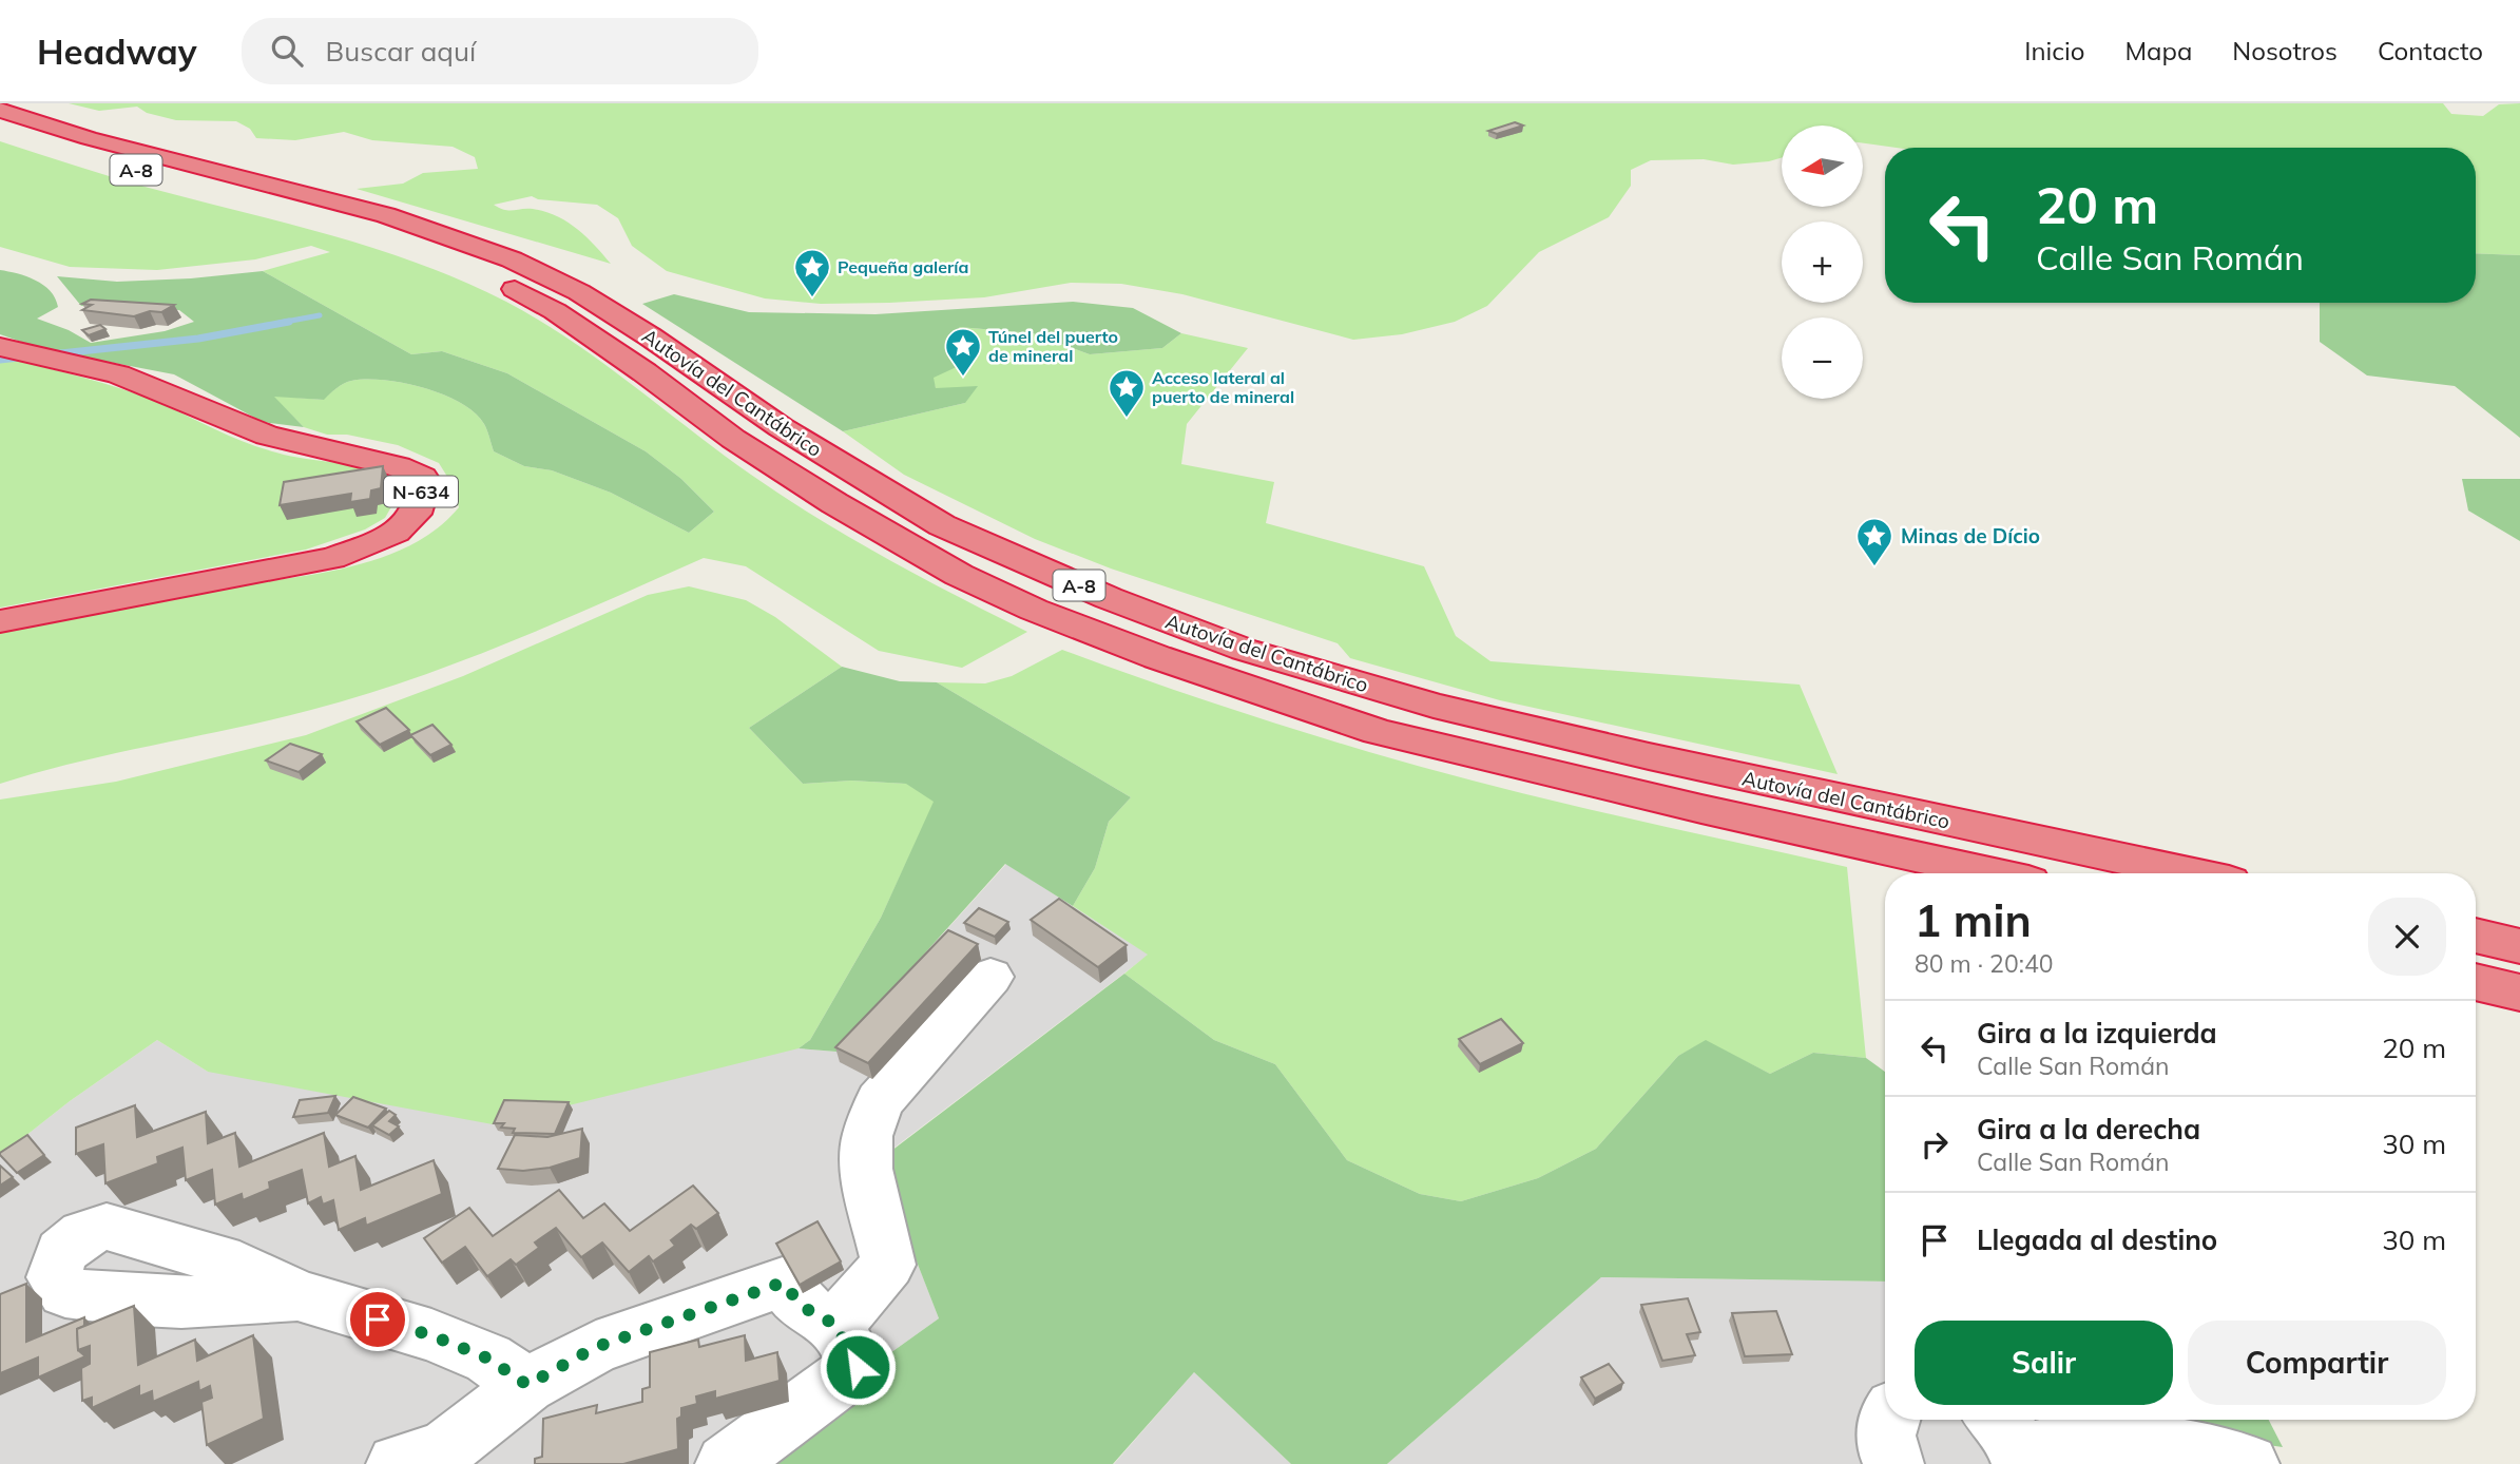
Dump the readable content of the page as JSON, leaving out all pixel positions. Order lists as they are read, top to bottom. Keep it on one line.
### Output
{"streets":{"highway":["A-8","Autovía del Cantábrico","N-634"]},"places":{"place":["Pequeña galería","Túnel del puerto de mineral","Acceso lateral al puerto de mineral","Minas de Dício"]},"north":"left","page":{"header":"Headway","search":"Buscar aquí","nav":["Inicio","Mapa","Nosotros","Contacto"],"map_buttons":["+","−"],"turn":["20 m","Calle San Román"],"heading":["1 min","80 m · 20:40"],"list":[{"name":"Gira a la izquierda","note":"Calle San Román","value":"20 m"},{"name":"Gira a la derecha","note":"Calle San Román","value":"30 m"},{"name":"Llegada al destino","value":"30 m"}],"buttons":["Salir","Compartir"]}}
